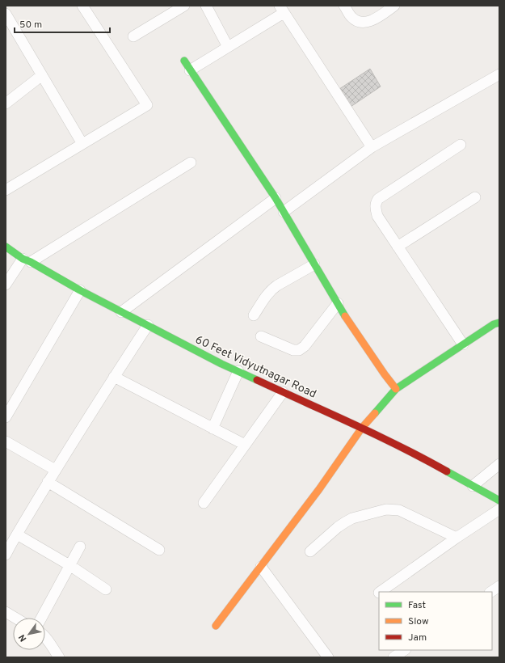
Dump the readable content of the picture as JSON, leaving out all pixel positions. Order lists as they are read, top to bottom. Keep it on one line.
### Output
{"streets":{"street":["60 Feet Vidyutnagar Road"]},"legend":["Fast","Slow","Jam"],"scale_bar":"50 m","north":"bottom left"}
